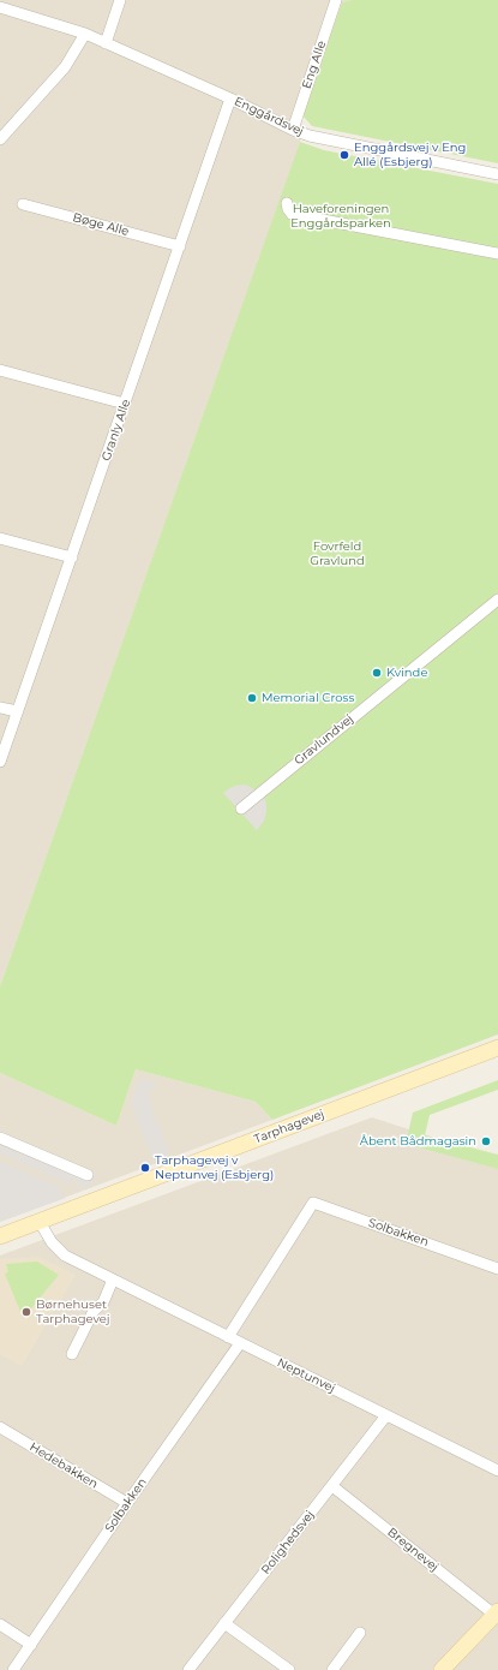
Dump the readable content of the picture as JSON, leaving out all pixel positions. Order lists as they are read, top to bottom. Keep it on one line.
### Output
{"streets":{"main road":["Tarphagevej"],"street":["Eng Alle","Enggårdsvej","Bøge Alle","Granly Alle","Gravlundvej","Solbakken","Neptunvej","Hedebakken","Rolighedsvej","Bregnevej"]},"crossings":[["Eng Alle","Enggårdsvej"],["Enggårdsvej","Granly Alle"],["Bøge Alle","Granly Alle"],["Tarphagevej","Neptunvej"],["Solbakken","Neptunvej"],["Solbakken","Hedebakken"],["Neptunvej","Rolighedsvej"],["Rolighedsvej","Bregnevej"]],"parks":["Haveforeningen Enggårdsparken","Fovrfeld Gravlund"],"places":["Enggårdsvej v Eng Allé (Esbjerg)","Kvinde","Memorial Cross","Åbent Bådmagasin","Tarphagevej v Neptunvej (Esbjerg)","Børnehuset Tarphagevej"]}
